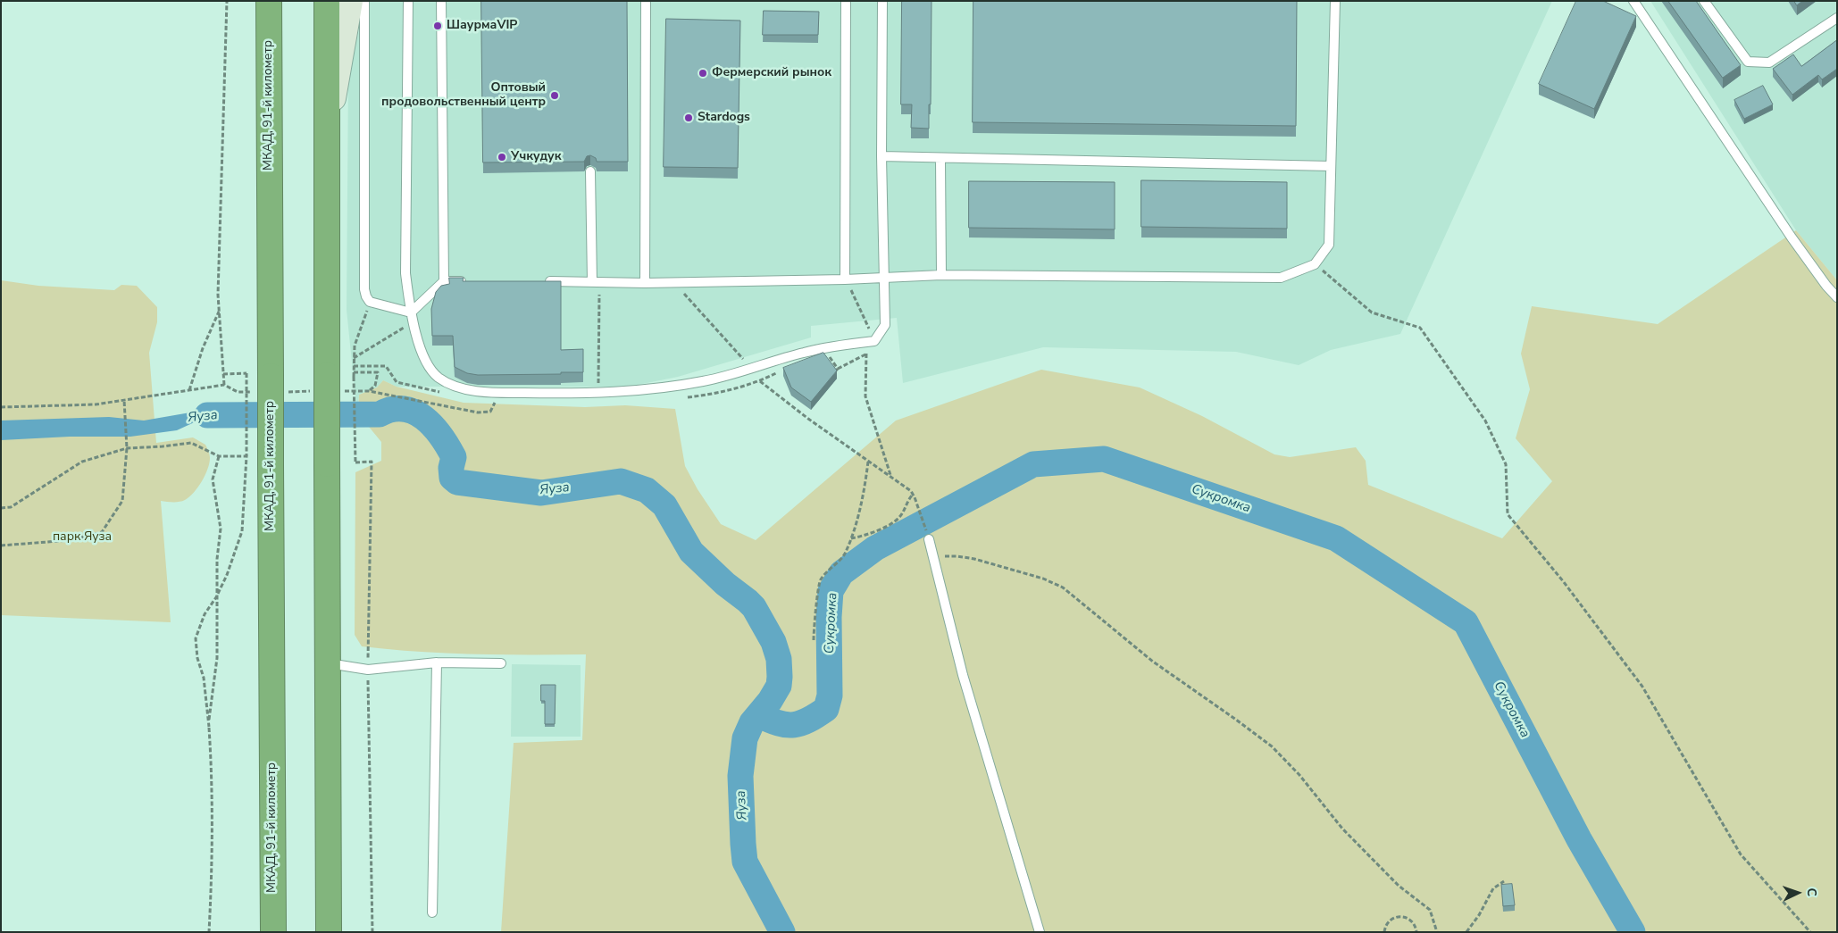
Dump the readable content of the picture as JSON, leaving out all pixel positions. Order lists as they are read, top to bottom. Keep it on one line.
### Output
{"streets":{"highway":["МКАД, 91-й километр"]},"water":["Яуза","Сукромка"],"parks":["парк Яуза"],"places":["ШаурмаVIP","Фермерский рынок","Оптовый продовольственный центр","Stardogs","Учкудук"],"north":"right"}
